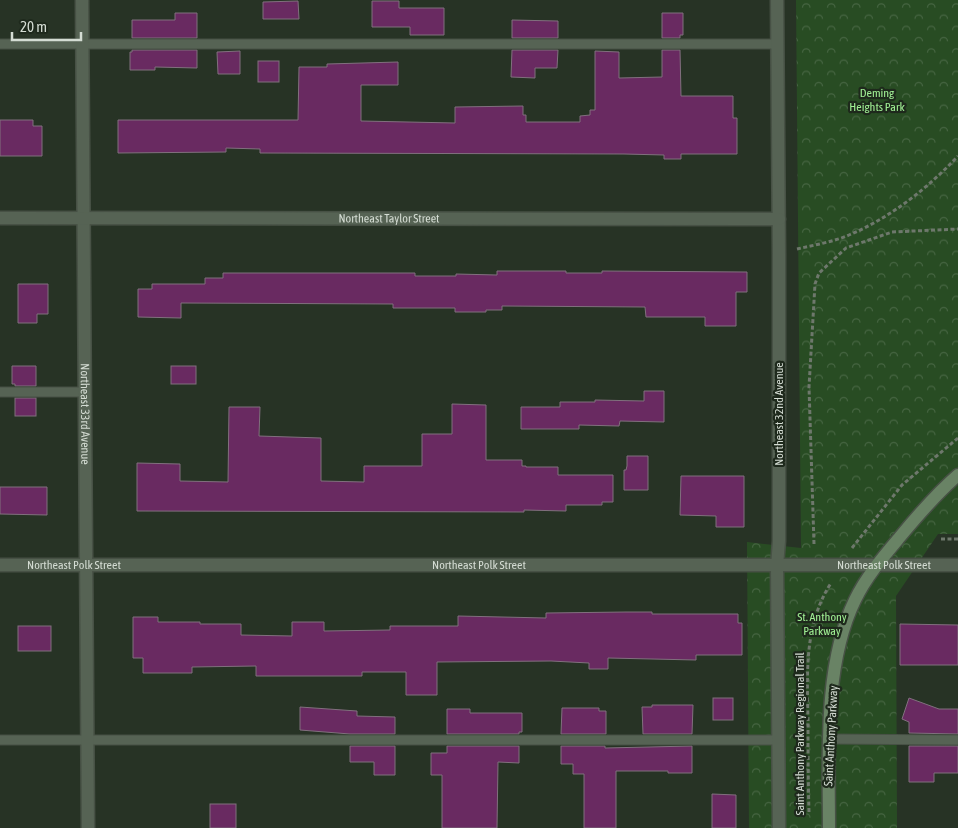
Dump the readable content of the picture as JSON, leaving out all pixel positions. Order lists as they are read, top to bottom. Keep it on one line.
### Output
{"streets":{"street":["Northeast Taylor Street","Northeast 33rd Avenue","Northeast 32nd Avenue","Northeast Polk Street","Saint Anthony Parkway"],"path":["Saint Anthony Parkway Regional Trail"]},"crossings":[["Northeast Taylor Street","Northeast 33rd Avenue"],["Northeast Taylor Street","Northeast 32nd Avenue"],["Northeast 33rd Avenue","Northeast Polk Street"],["Northeast 32nd Avenue","Northeast Polk Street"],["Northeast Polk Street","Saint Anthony Parkway"]],"parks":["Deming Heights Park","St. Anthony Parkway"],"scale_bar":"20 m"}
